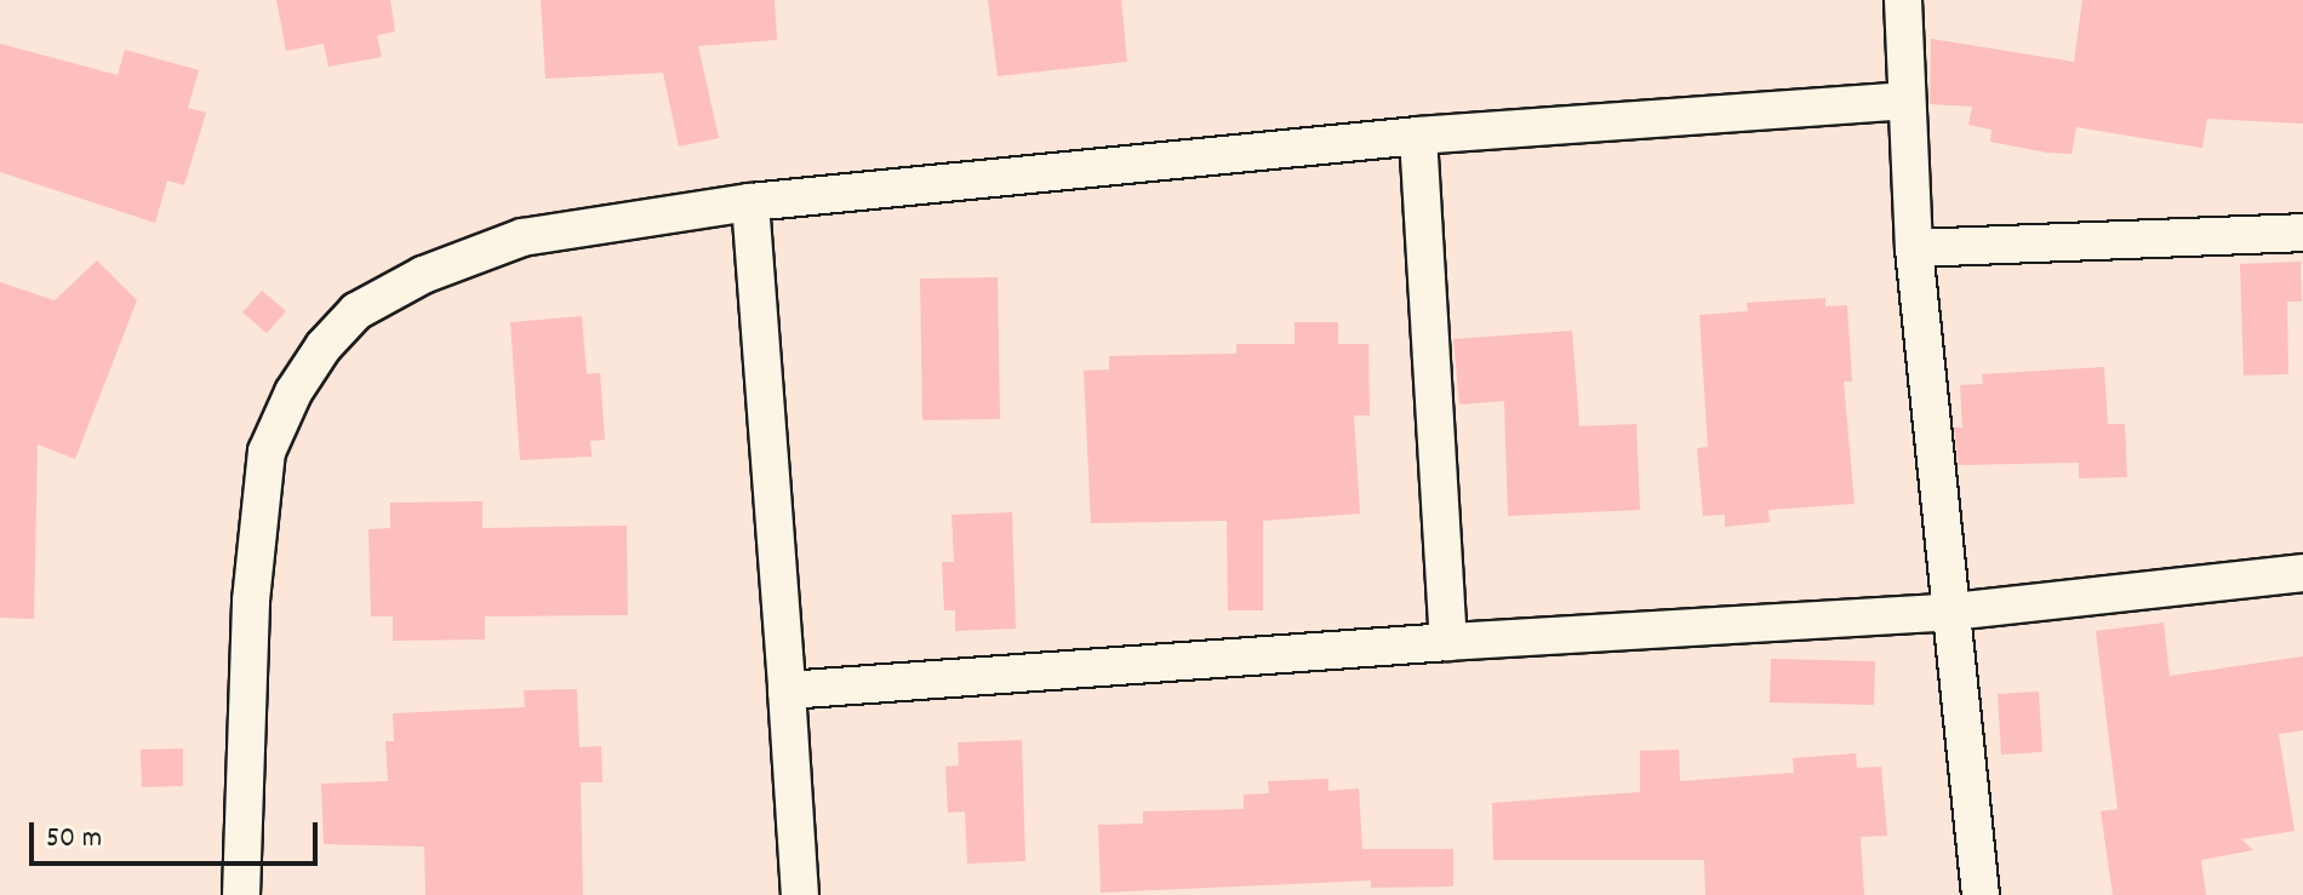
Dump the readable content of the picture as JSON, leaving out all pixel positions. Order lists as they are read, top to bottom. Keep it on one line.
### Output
{"scale_bar":"50 m"}
